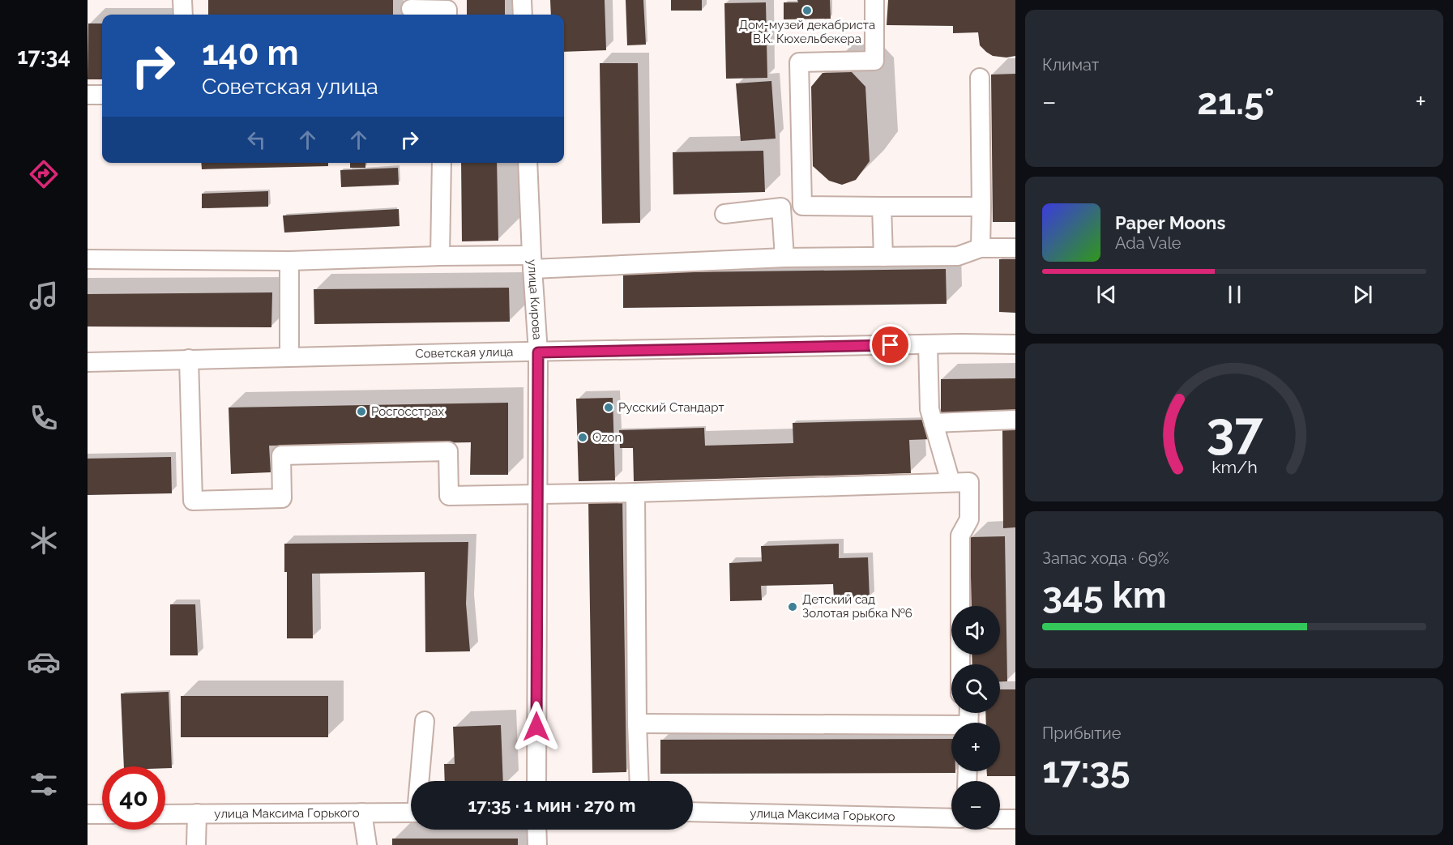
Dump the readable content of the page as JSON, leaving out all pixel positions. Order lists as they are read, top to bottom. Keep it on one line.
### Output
{"streets":{"street":["улица Кирова","Советская улица","улица Максима Горького"]},"crossings":[["улица Кирова","Советская улица"]],"places":["Дом-музей декабриста В.К. Кюхельбекера","Русский Стандарт","Росгосстрах","Ozon","Детский сад Золотая рыбка №6"],"page":{"tabs":"17:34","tile":["Климат",["Запас хода · 69%","345 km"],["Прибытие","17:35"]],"turn":["140 m","Советская улица"],"heat":["−","21.5°","+"],"song":["Paper Moons","Ada Vale"],"map_buttons":["+","−"],"limit":"40","trip":"17:35 · 1 мин · 270 m","gauge":["37","km/h"]}}
